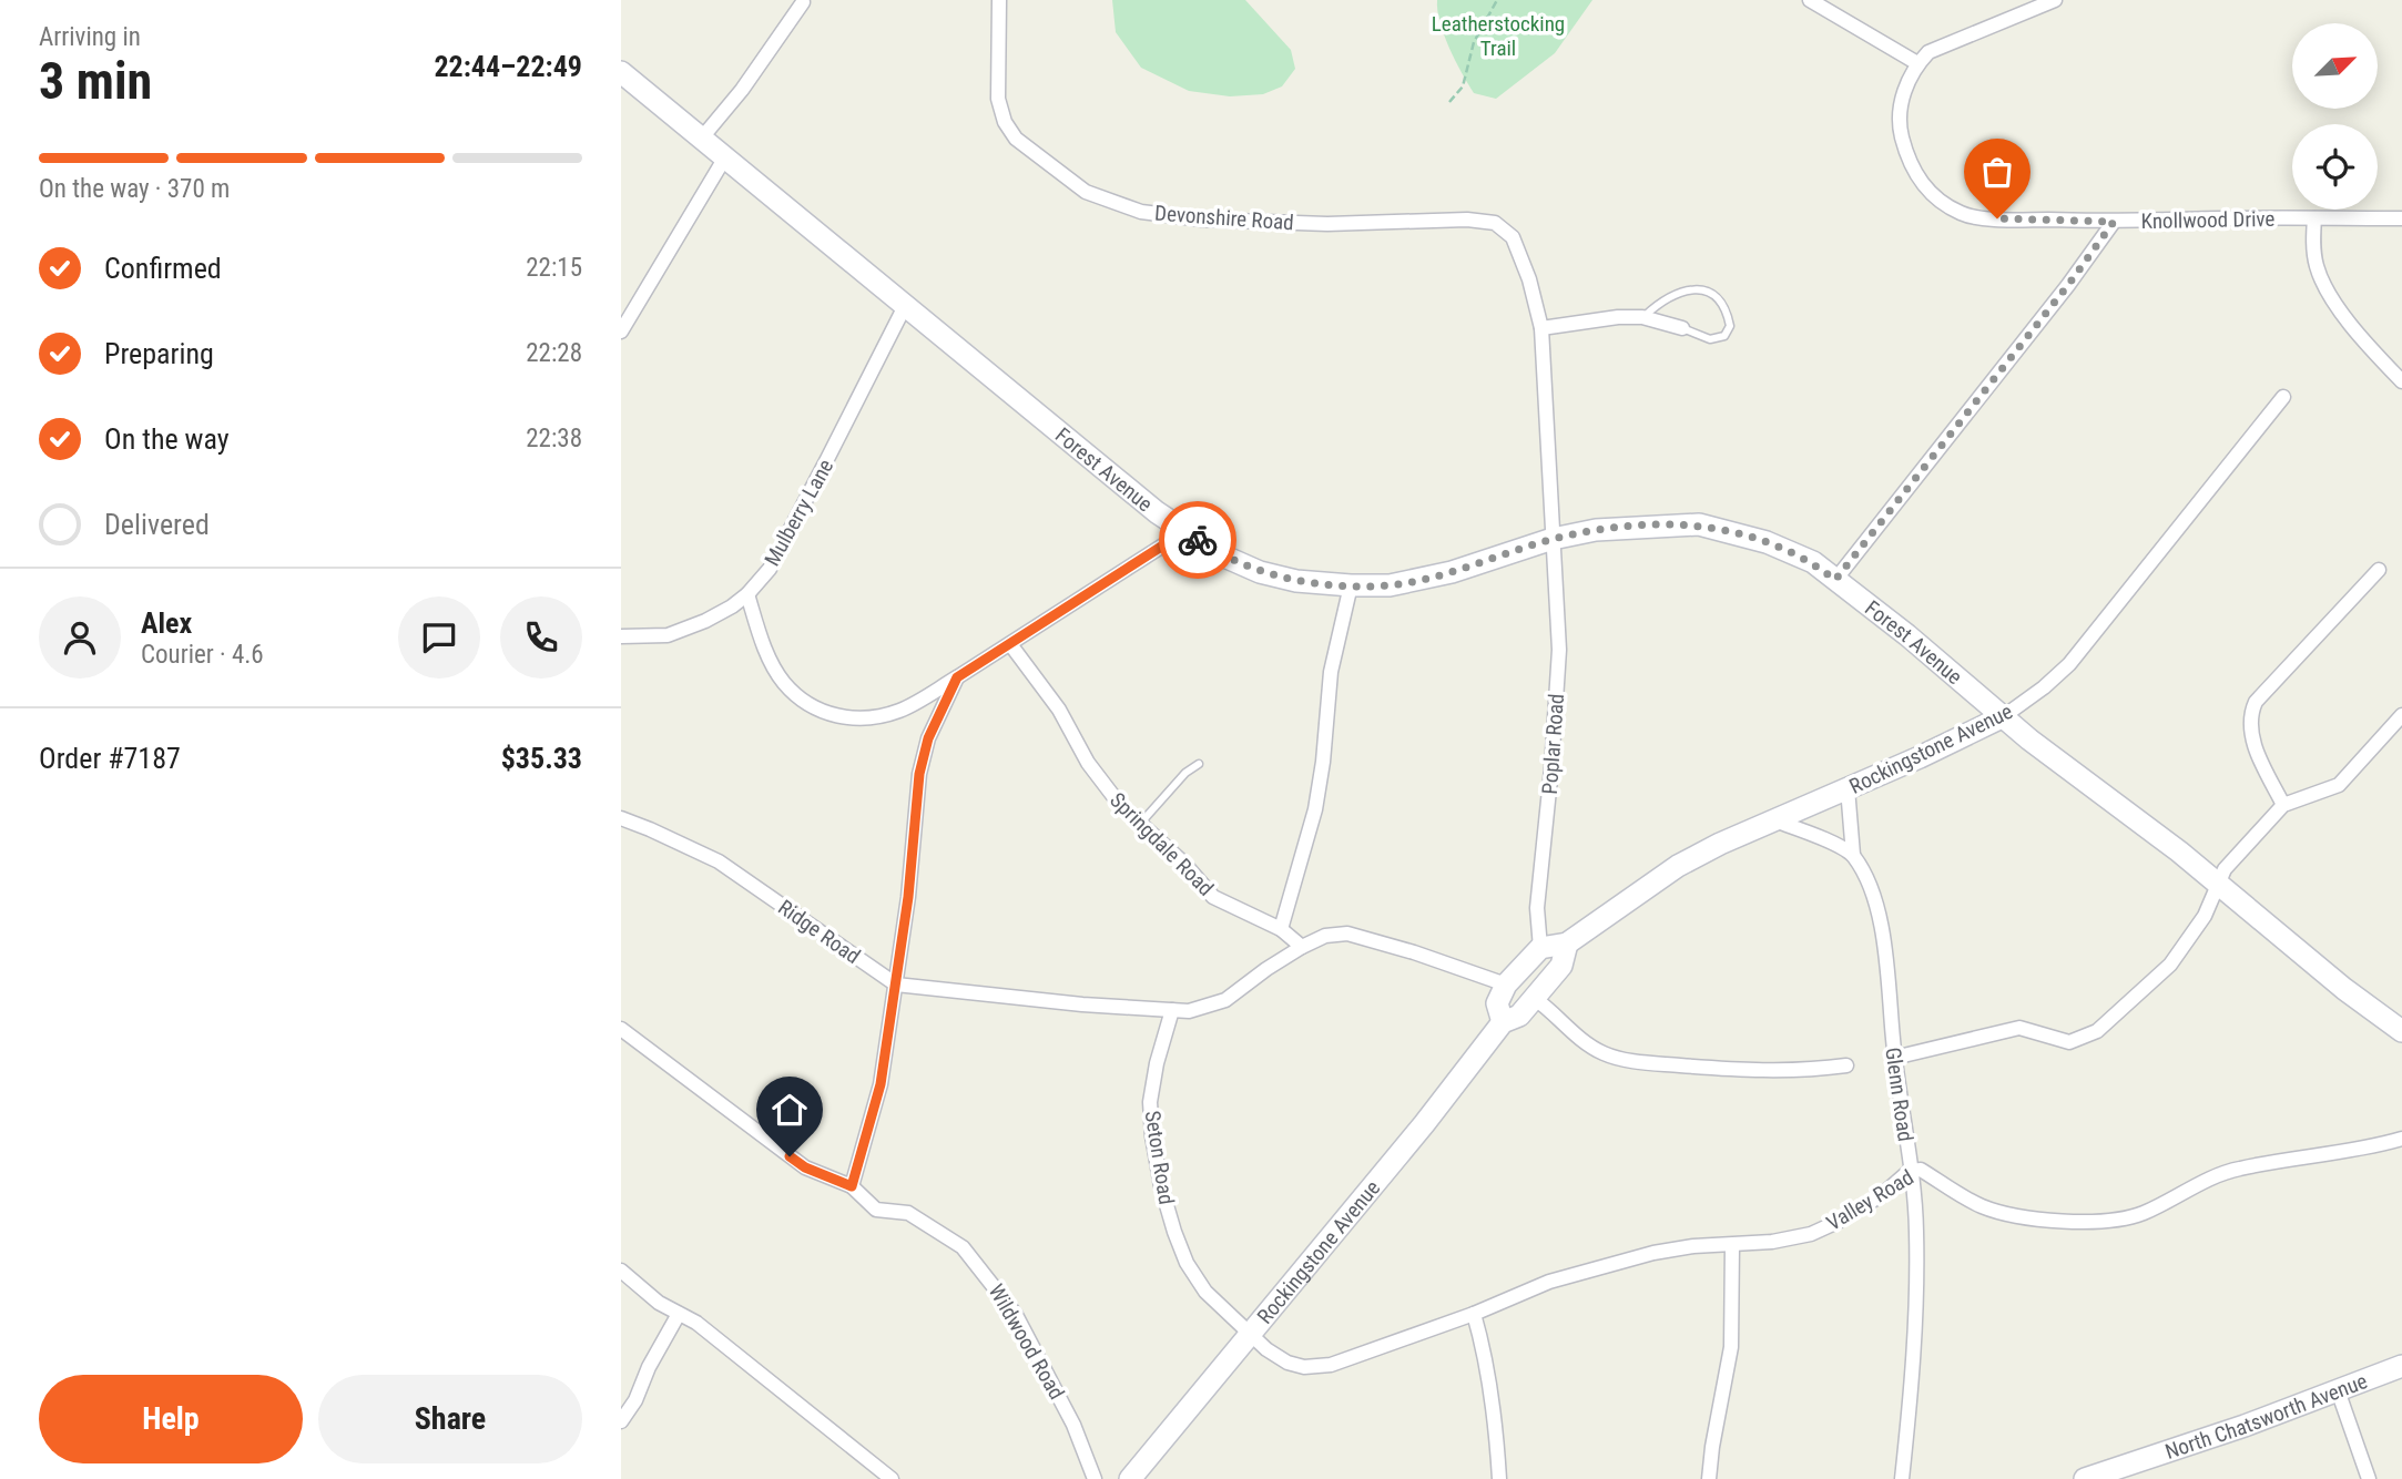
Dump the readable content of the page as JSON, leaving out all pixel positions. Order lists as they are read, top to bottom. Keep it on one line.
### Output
{"streets":{"street":["Devonshire Road","Knollwood Drive","Forest Avenue","Mulberry Lane","Poplar Road","Rockingstone Avenue","Springdale Road","Ridge Road","Glenn Road","Seton Road","Valley Road","Wildwood Road","North Chatsworth Avenue"]},"crossings":[["Devonshire Road","Poplar Road"],["Forest Avenue","Mulberry Lane"],["Forest Avenue","Poplar Road"],["Forest Avenue","Rockingstone Avenue"],["Poplar Road","Rockingstone Avenue"],["Rockingstone Avenue","Glenn Road"],["Rockingstone Avenue","Seton Road"],["Rockingstone Avenue","Valley Road"],["Ridge Road","Seton Road"],["Glenn Road","Valley Road"],["Seton Road","Valley Road"]],"parks":["Leatherstocking Trail"],"north":"top right","page":{"heading":["3 min","Arriving in","22:44–22:49"],"panel":["Alex","Courier · 4.6","Order #7187","$35.33"],"bar":"On the way · 370 m","list":[["Confirmed","22:15"],["Preparing","22:28"],["On the way","22:38"],"Delivered"],"buttons":["Help","Share"]}}
